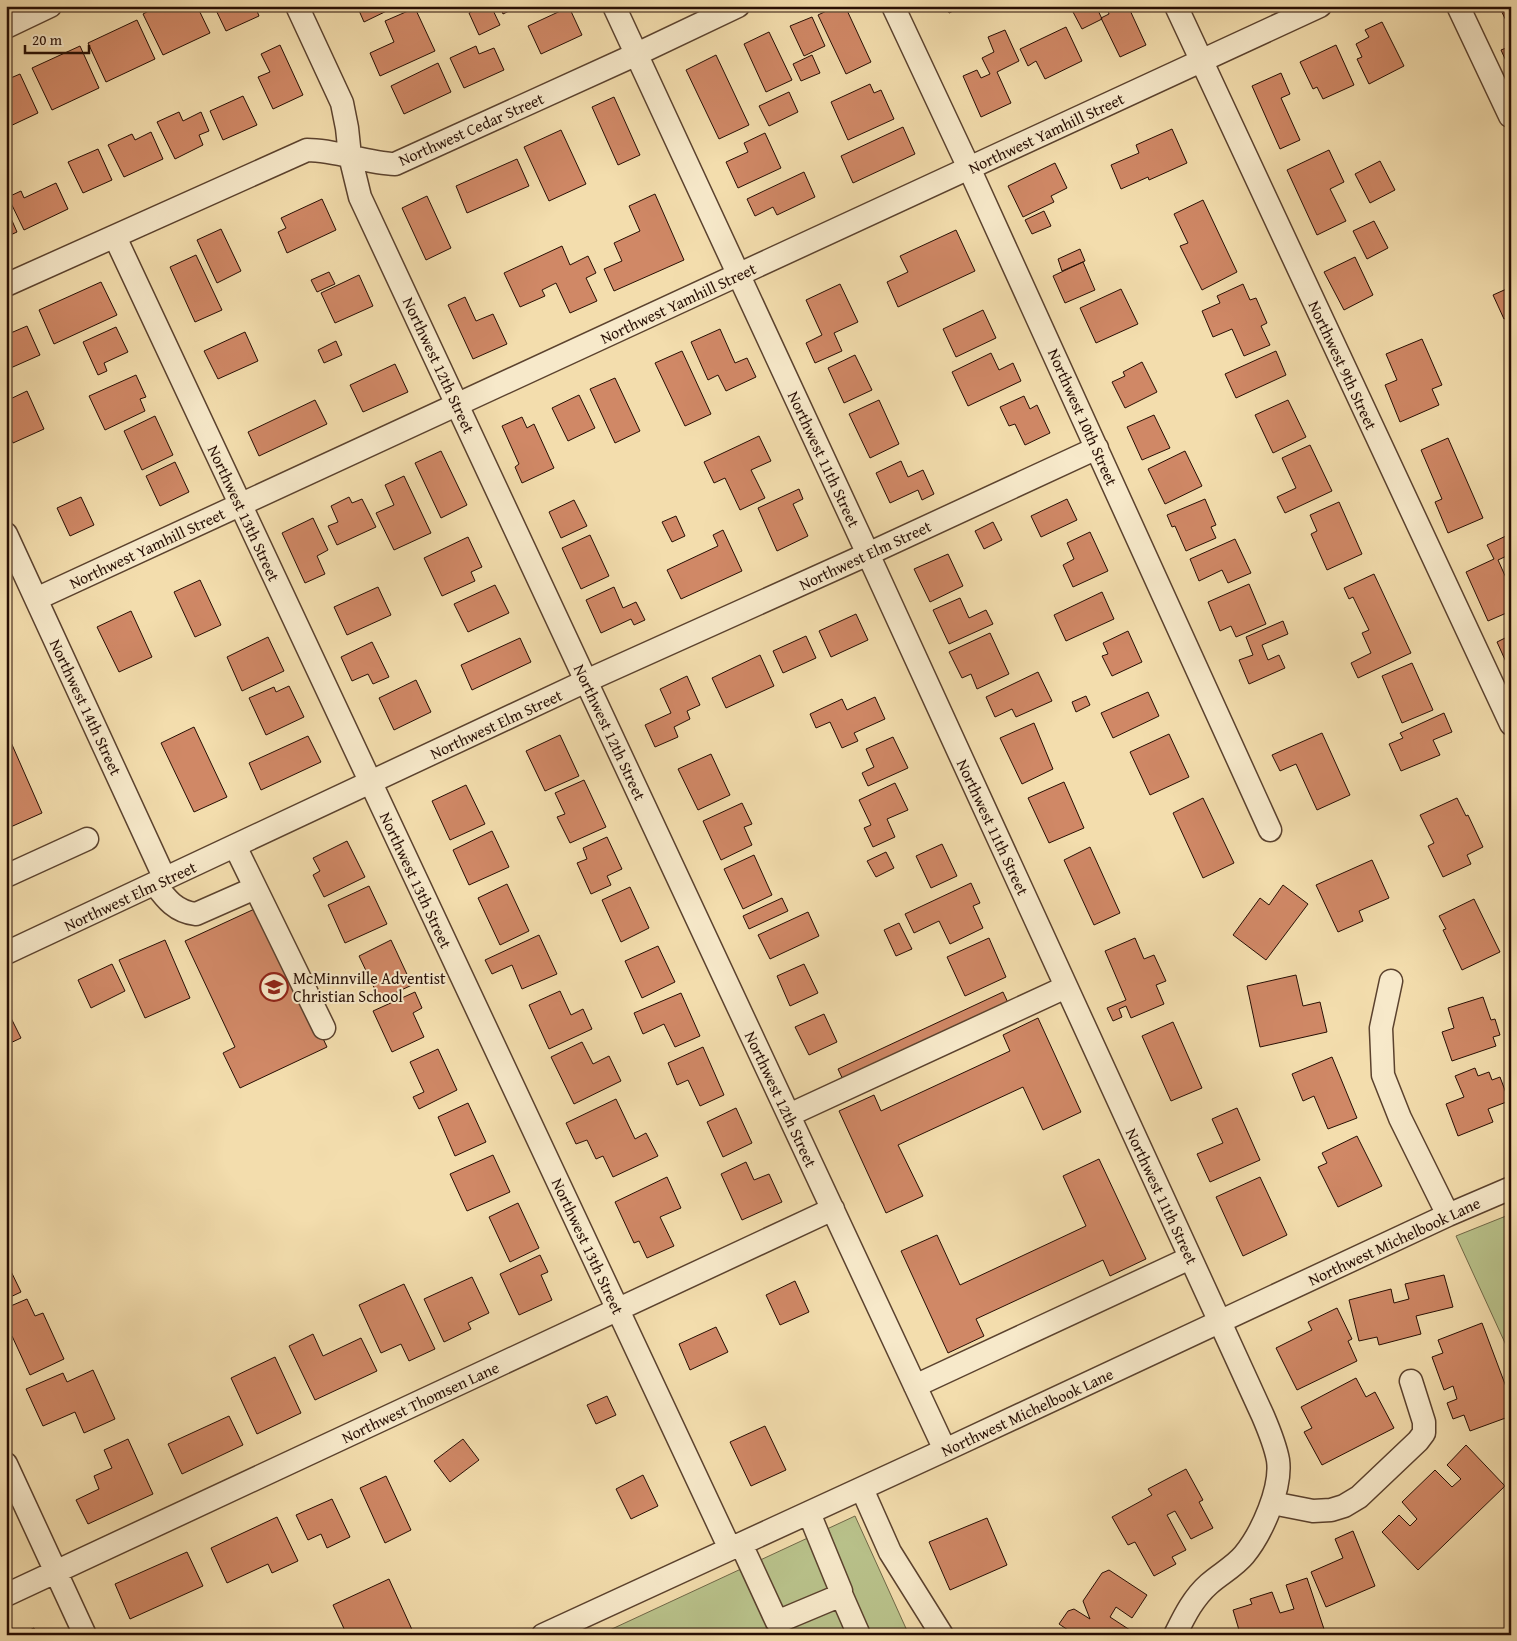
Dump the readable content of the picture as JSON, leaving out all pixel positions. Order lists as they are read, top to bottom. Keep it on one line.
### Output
{"streets":{"street":["Northwest Cedar Street","Northwest Yamhill Street","Northwest 12th Street","Northwest 9th Street","Northwest 10th Street","Northwest 11th Street","Northwest 13th Street","Northwest Elm Street","Northwest 14th Street","Northwest Michelbook Lane","Northwest Thomsen Lane"]},"crossings":[["Northwest Cedar Street","Northwest 12th Street"],["Northwest Cedar Street","Northwest 11th Street"],["Northwest Cedar Street","Northwest 13th Street"],["Northwest Yamhill Street","Northwest 12th Street"],["Northwest Yamhill Street","Northwest 9th Street"],["Northwest Yamhill Street","Northwest 10th Street"],["Northwest Yamhill Street","Northwest 11th Street"],["Northwest Yamhill Street","Northwest 13th Street"],["Northwest Yamhill Street","Northwest 14th Street"],["Northwest 12th Street","Northwest Elm Street"],["Northwest 12th Street","Northwest Michelbook Lane"],["Northwest 12th Street","Northwest Thomsen Lane"],["Northwest 10th Street","Northwest Elm Street"],["Northwest 11th Street","Northwest Elm Street"],["Northwest 11th Street","Northwest Michelbook Lane"],["Northwest 13th Street","Northwest Elm Street"],["Northwest 13th Street","Northwest Michelbook Lane"],["Northwest 13th Street","Northwest Thomsen Lane"],["Northwest Elm Street","Northwest 14th Street"]],"places":{"school or university":["McMinnville Adventist Christian School"]},"scale_bar":"20 m"}
